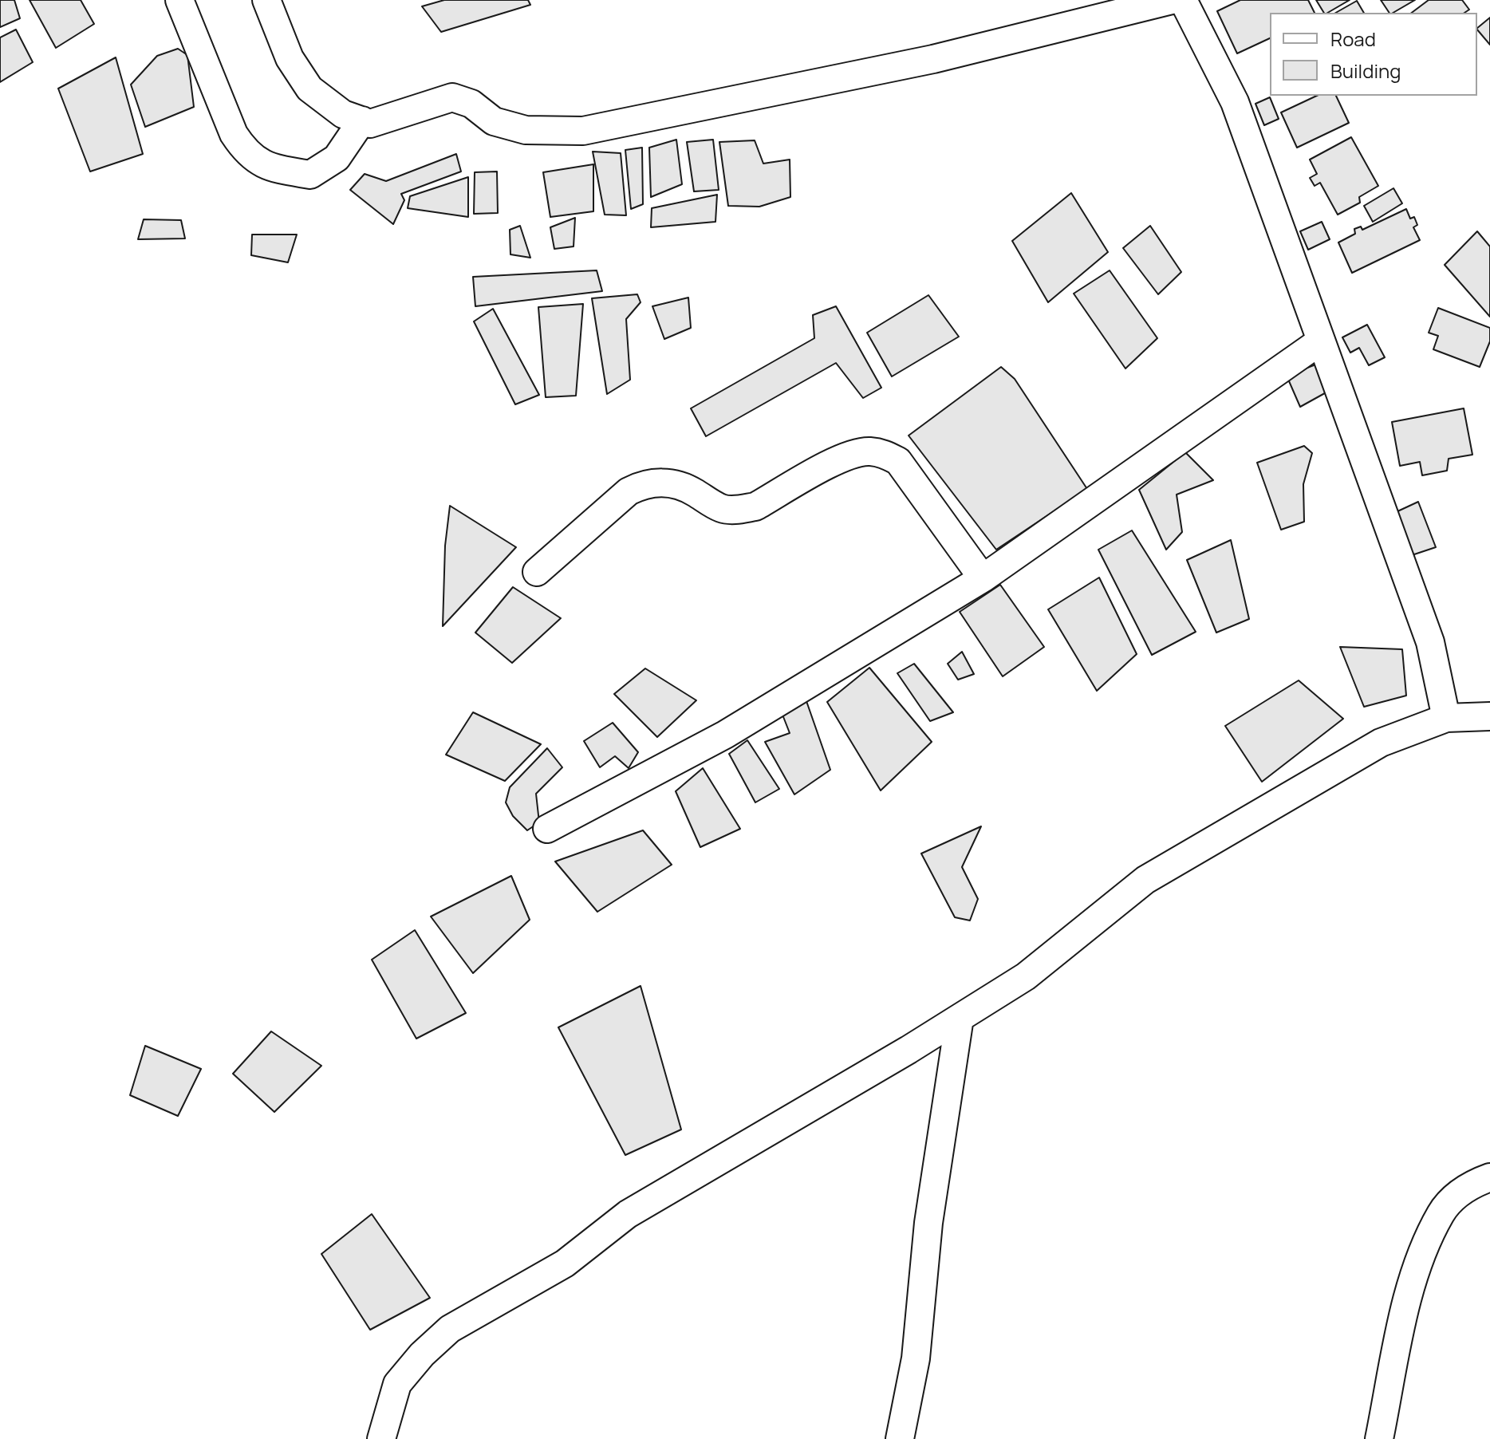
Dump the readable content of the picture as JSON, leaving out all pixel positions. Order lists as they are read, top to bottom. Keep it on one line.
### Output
{"legend":["Road","Building"]}
